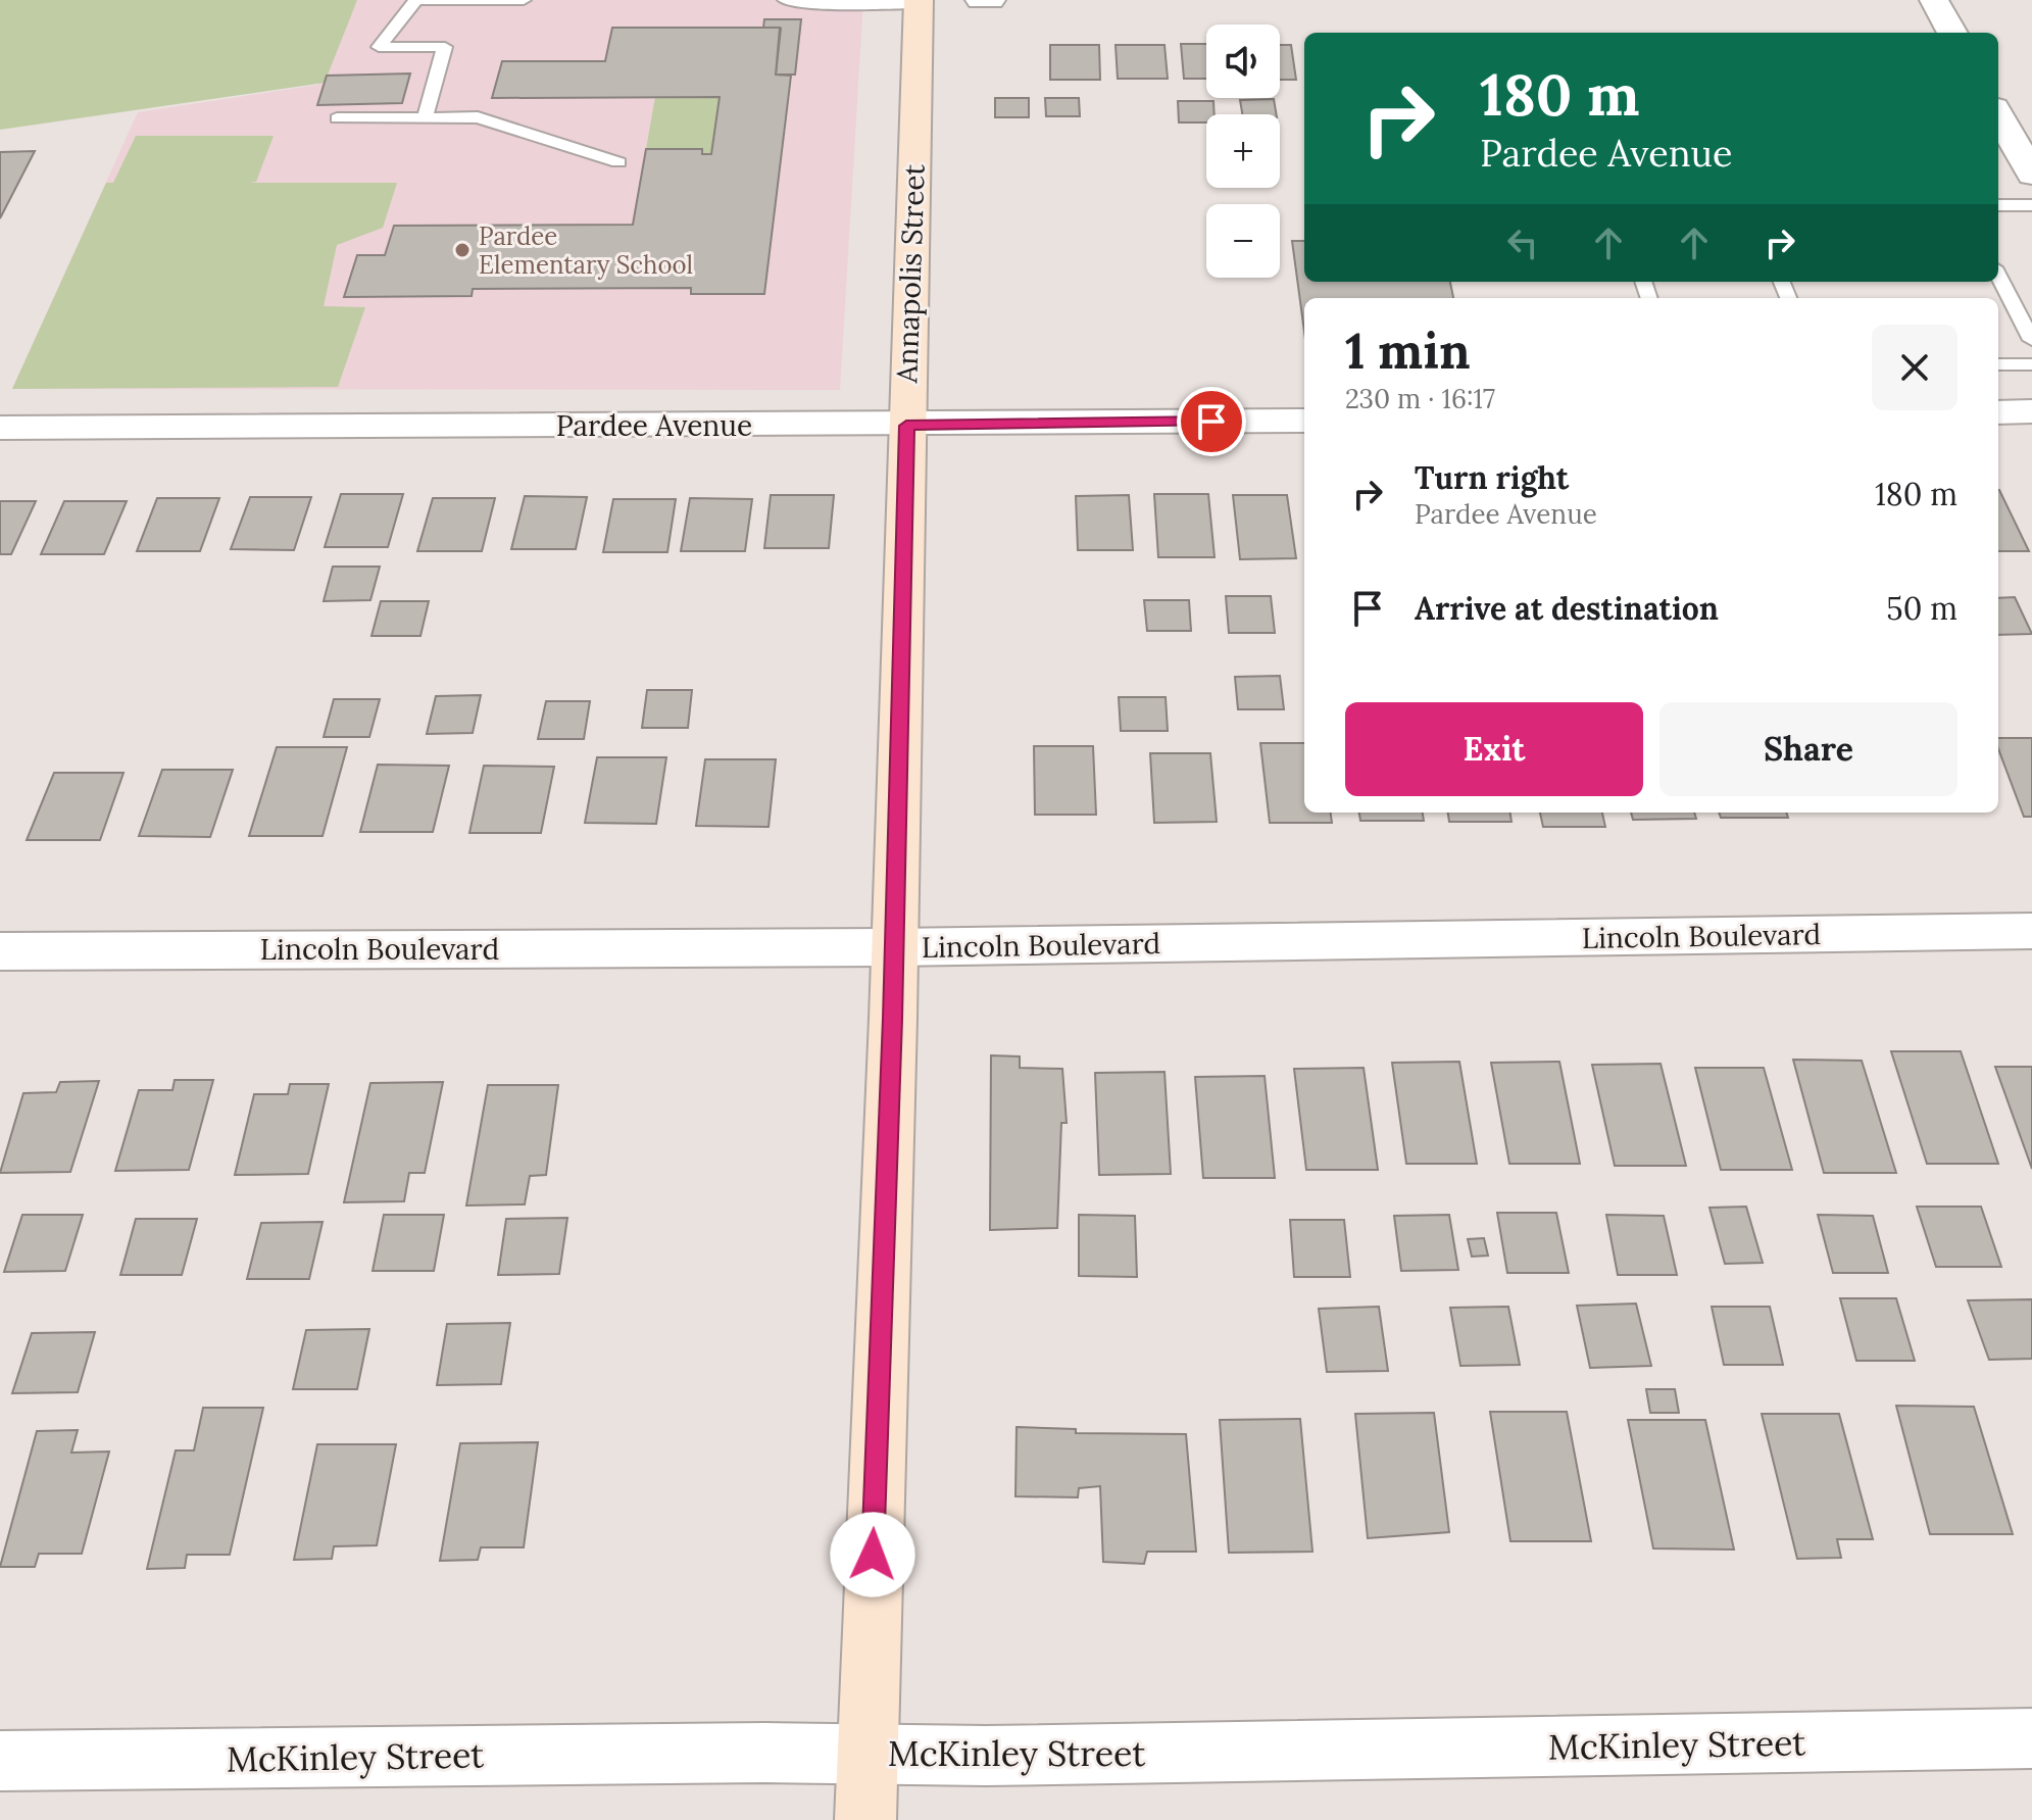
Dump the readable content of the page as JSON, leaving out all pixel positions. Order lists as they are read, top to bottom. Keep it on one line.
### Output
{"streets":{"street":["Annapolis Street","Pardee Avenue","Lincoln Boulevard","McKinley Street"]},"crossings":[["Annapolis Street","Pardee Avenue"],["Annapolis Street","Lincoln Boulevard"],["Annapolis Street","McKinley Street"]],"places":["Pardee Elementary School"],"page":{"map_buttons":["+","−"],"turn":["180 m","Pardee Avenue"],"heading":["1 min","230 m · 16:17"],"list":[{"name":"Turn right","note":"Pardee Avenue","value":"180 m"},{"name":"Arrive at destination","value":"50 m"}],"buttons":["Exit","Share"]}}
